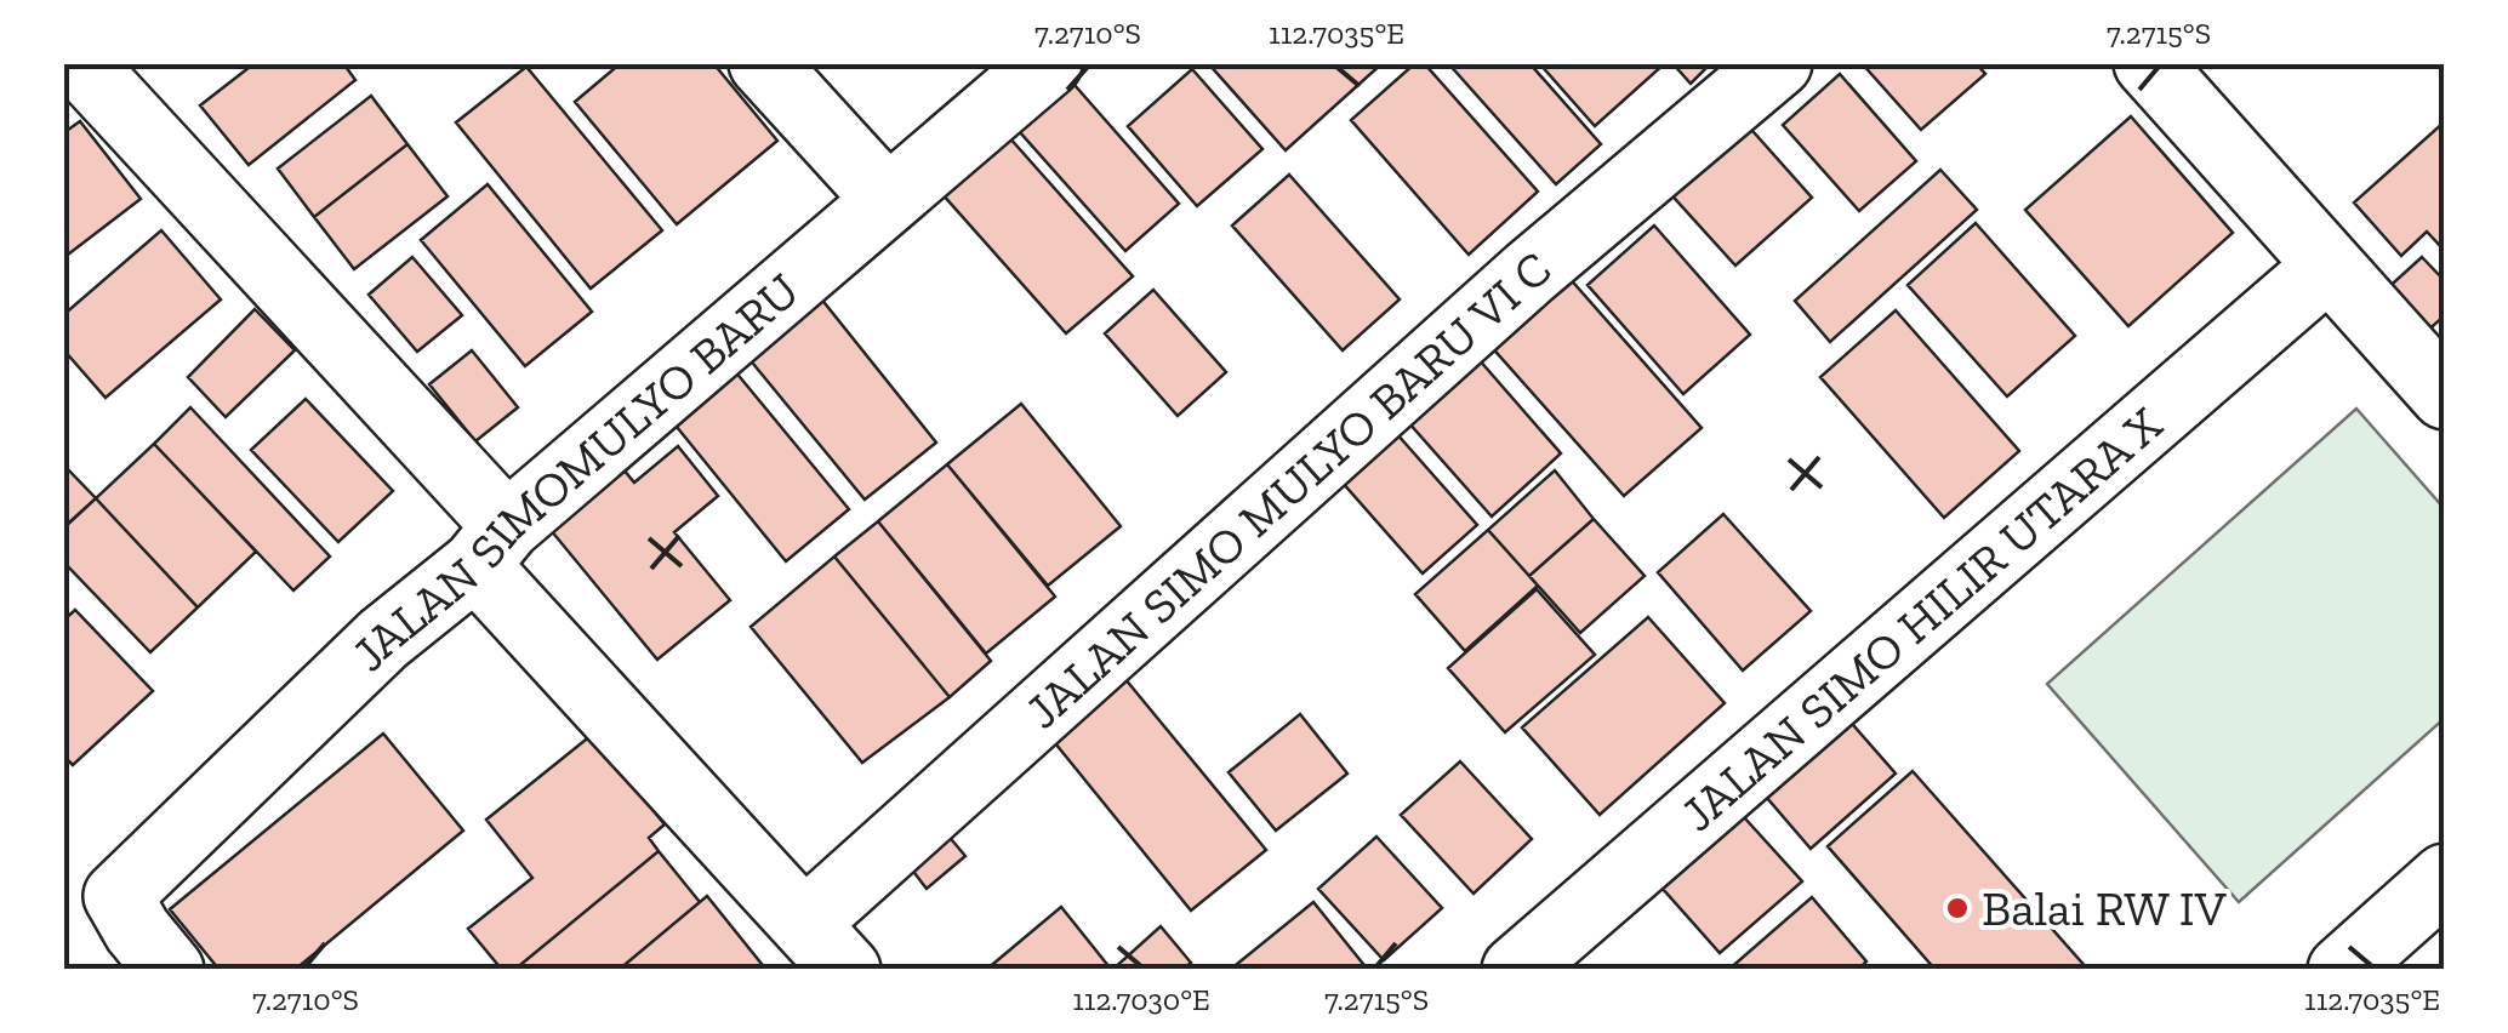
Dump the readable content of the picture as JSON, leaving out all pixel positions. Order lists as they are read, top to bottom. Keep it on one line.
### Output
{"streets":{"street":["JALAN SIMOMULYO BARU","JALAN SIMO MULYO BARU VI C","JALAN SIMO HILIR UTARA X"]},"places":["Balai RW IV"],"coordinates":["7.2710°S","112.7035°E","7.2715°S","112.7030°E"]}
